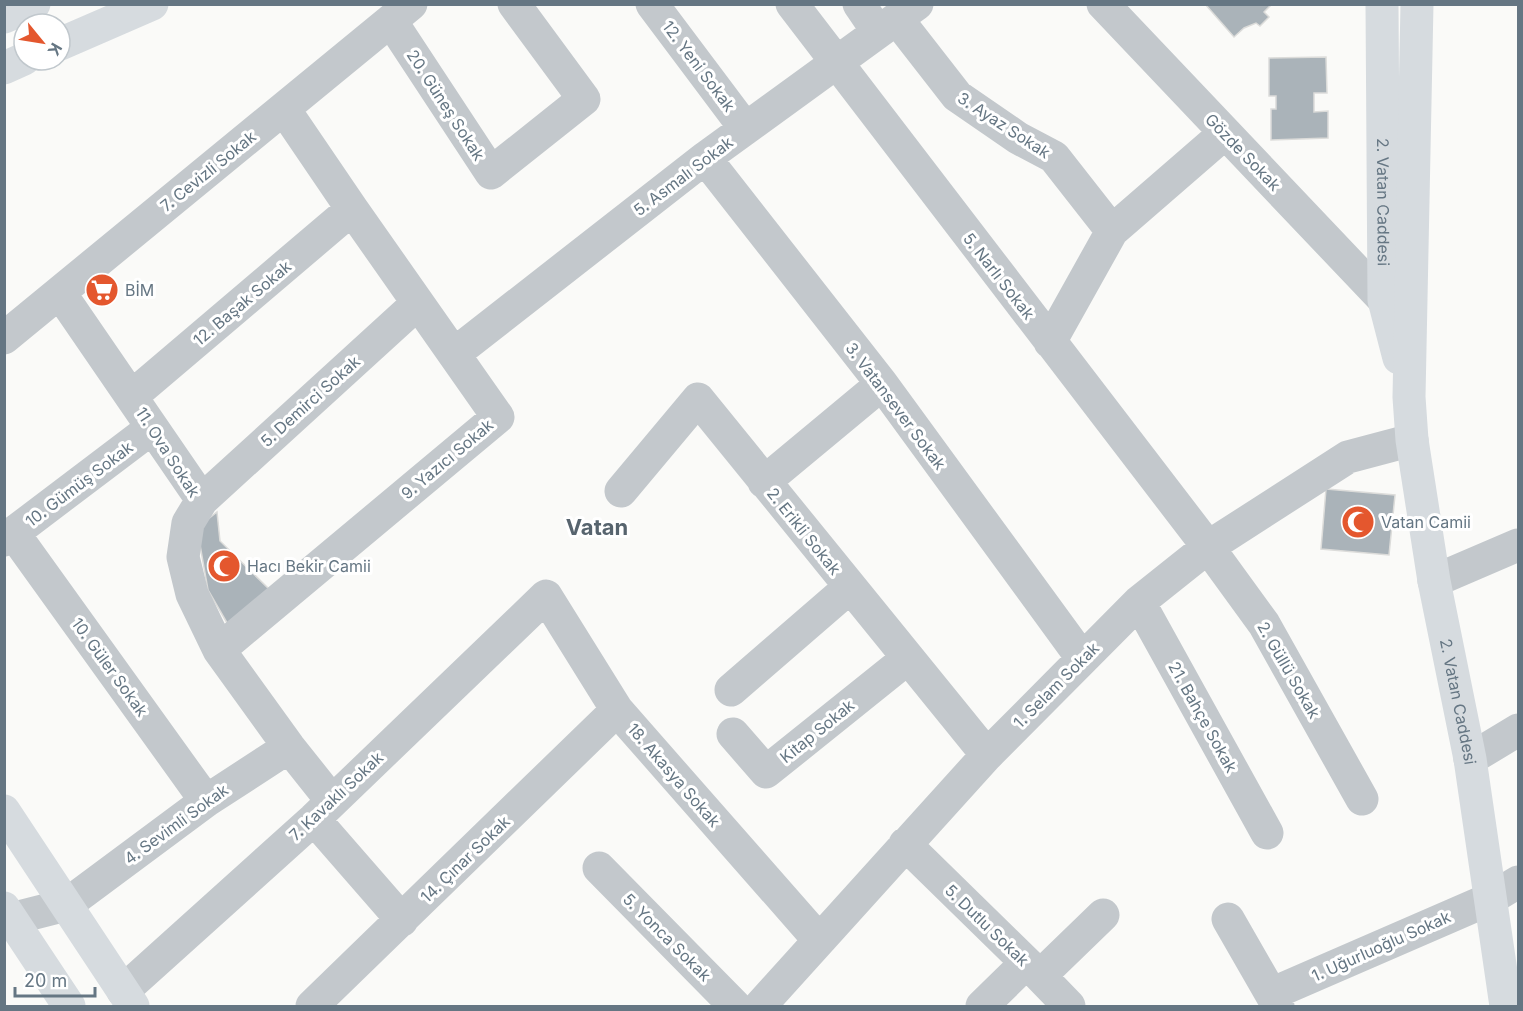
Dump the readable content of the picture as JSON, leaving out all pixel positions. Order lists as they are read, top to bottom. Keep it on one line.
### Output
{"streets":{"main road":["2. Vatan Caddesi"],"street":["12. Yeni Sokak","20. Güneş Sokak","3. Ayaz Sokak","Gözde Sokak","7. Cevizli Sokak","5. Asmalı Sokak","5. Narlı Sokak","12. Başak Sokak","5. Demirci Sokak","3. Vatansever Sokak","11. Ova Sokak","9. Yazıcı Sokak","10. Gümüş Sokak","2. Erikli Sokak","10. Güler Sokak","2. Güllü Sokak","1. Selam Sokak","21. Bahçe Sokak","Kitap Sokak","18. Akasya Sokak","7. Kavaklı Sokak","4. Sevimli Sokak","14. Çınar Sokak","5. Dutlu Sokak","5. Yonca Sokak","1. Uğurluoğlu Sokak"]},"crossings":[["12. Yeni Sokak","5. Asmalı Sokak"],["20. Güneş Sokak","7. Cevizli Sokak"],["3. Ayaz Sokak","5. Asmalı Sokak"],["Gözde Sokak","2. Vatan Caddesi"],["7. Cevizli Sokak","11. Ova Sokak"],["7. Cevizli Sokak","9. Yazıcı Sokak"],["5. Asmalı Sokak","5. Narlı Sokak"],["5. Asmalı Sokak","3. Vatansever Sokak"],["5. Asmalı Sokak","9. Yazıcı Sokak"],["2. Vatan Caddesi","1. Selam Sokak"],["2. Vatan Caddesi","1. Uğurluoğlu Sokak"],["5. Narlı Sokak","2. Güllü Sokak"],["5. Narlı Sokak","1. Selam Sokak"],["12. Başak Sokak","11. Ova Sokak"],["12. Başak Sokak","9. Yazıcı Sokak"],["5. Demirci Sokak","11. Ova Sokak"],["5. Demirci Sokak","9. Yazıcı Sokak"],["3. Vatansever Sokak","1. Selam Sokak"],["11. Ova Sokak","9. Yazıcı Sokak"],["11. Ova Sokak","10. Gümüş Sokak"],["11. Ova Sokak","7. Kavaklı Sokak"],["11. Ova Sokak","4. Sevimli Sokak"],["11. Ova Sokak","14. Çınar Sokak"],["10. Gümüş Sokak","10. Güler Sokak"],["2. Erikli Sokak","1. Selam Sokak"],["2. Erikli Sokak","Kitap Sokak"],["10. Güler Sokak","4. Sevimli Sokak"],["2. Güllü Sokak","1. Selam Sokak"],["1. Selam Sokak","21. Bahçe Sokak"],["1. Selam Sokak","18. Akasya Sokak"],["1. Selam Sokak","5. Dutlu Sokak"],["18. Akasya Sokak","7. Kavaklı Sokak"],["18. Akasya Sokak","14. Çınar Sokak"]],"districts":["Vatan"],"places":{"supermarket":["BİM"],"mosque":["Vatan Camii","Hacı Bekir Camii"]},"scale_bar":"20 m","north":"bottom right"}
